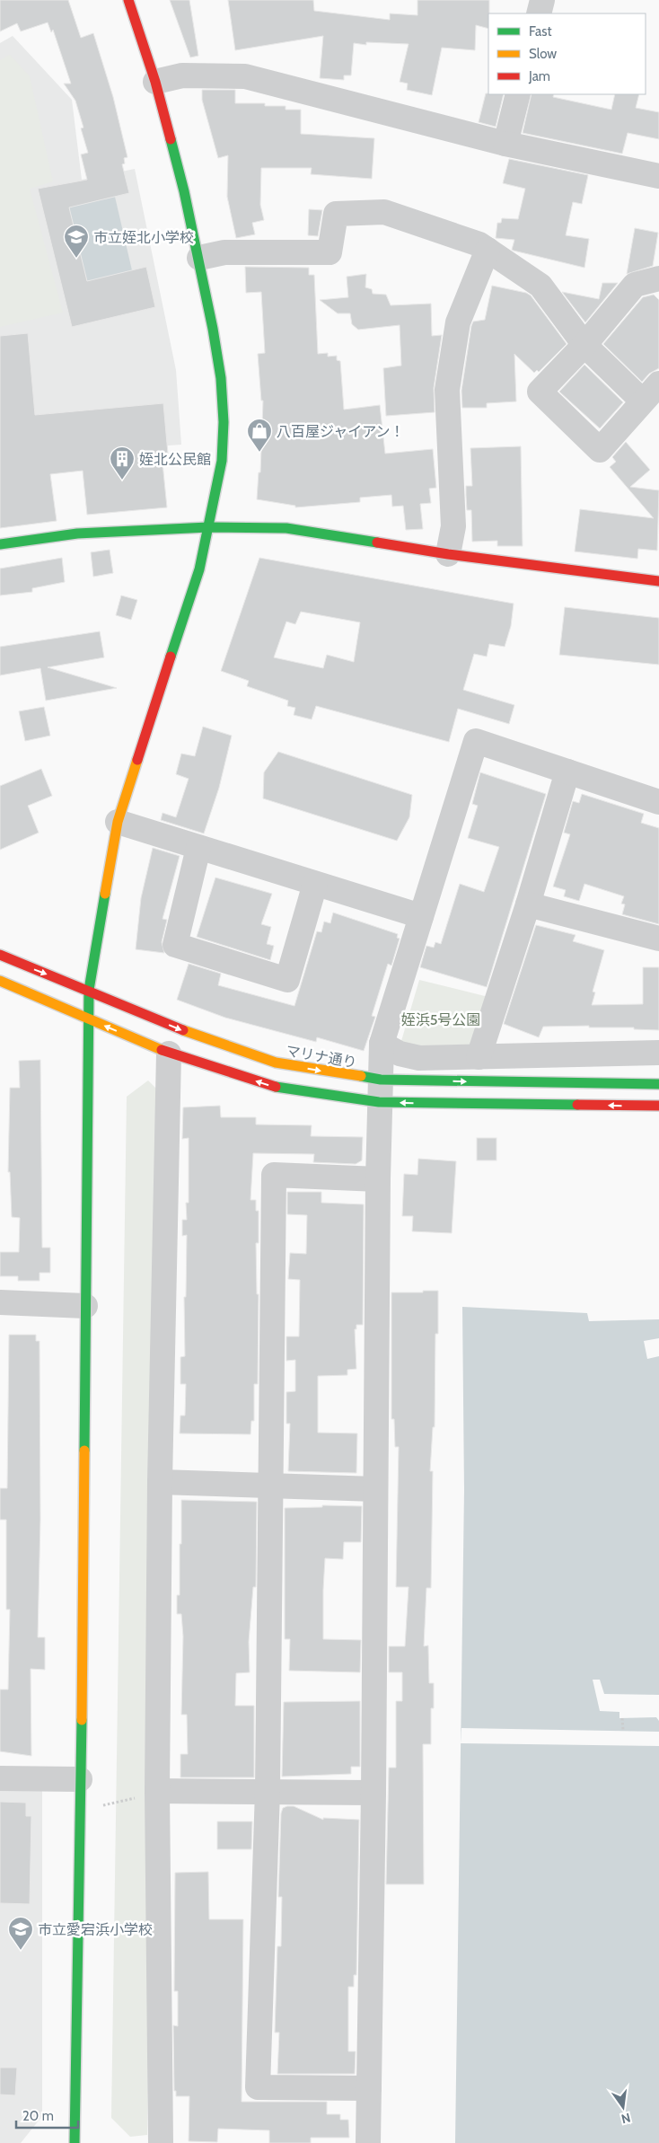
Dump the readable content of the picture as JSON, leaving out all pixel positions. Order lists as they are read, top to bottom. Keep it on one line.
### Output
{"streets":{"street":["マリナ通り"]},"parks":["姪浜5号公園"],"places":{"school or university":["市立姪北小学校","市立愛宕浜小学校"],"shop":["八百屋ジャイアン！"],"building":["姪北公民館"]},"legend":["Fast","Slow","Jam"],"scale_bar":"20 m","north":"bottom"}
